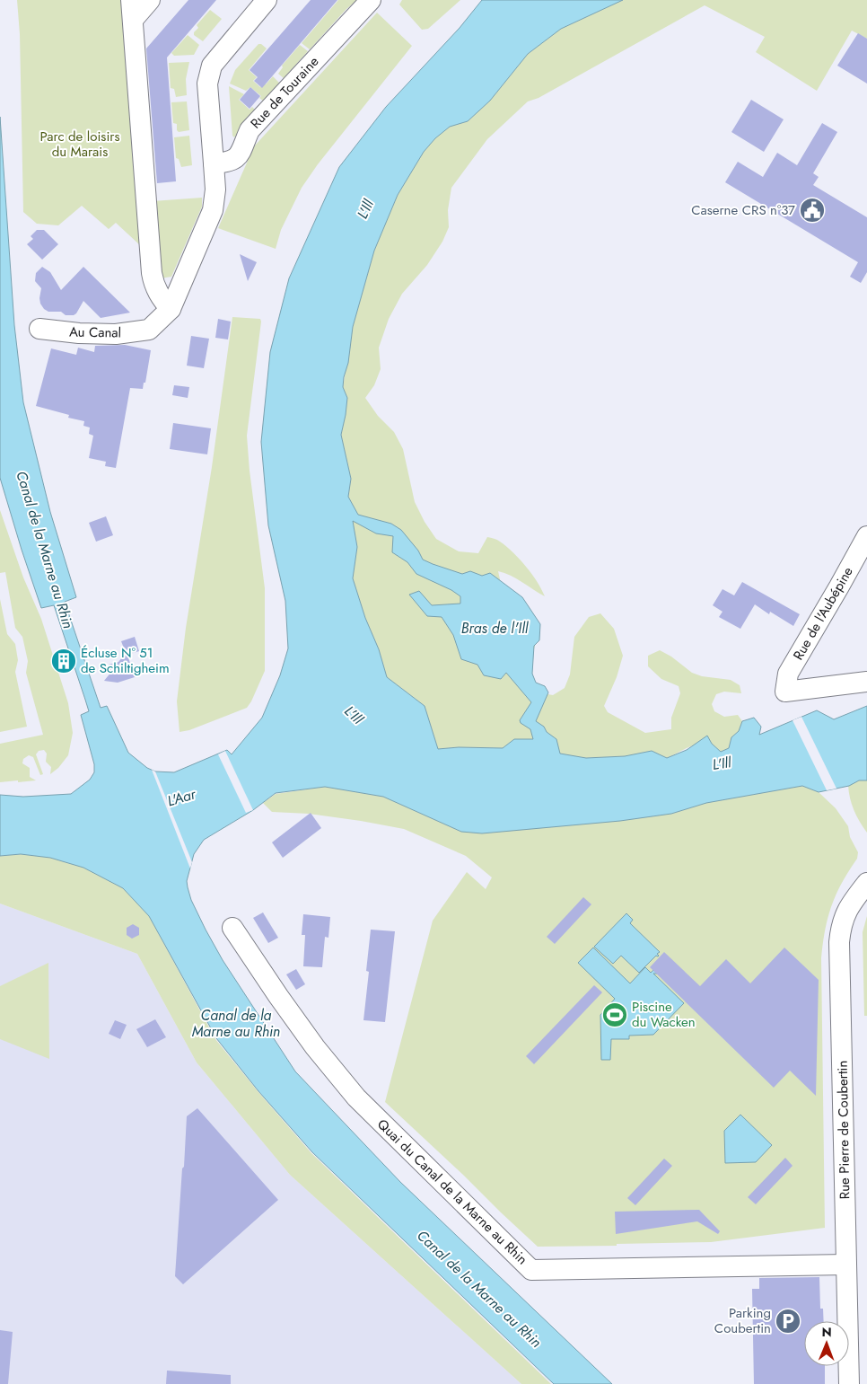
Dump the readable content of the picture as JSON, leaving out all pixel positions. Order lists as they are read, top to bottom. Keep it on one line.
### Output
{"streets":{"street":["Rue de Touraine","Au Canal","Rue de l'Aubépine","Rue Pierre de Coubertin","Quai du Canal de la Marne au Rhin"]},"crossings":[["Rue Pierre de Coubertin","Quai du Canal de la Marne au Rhin"]],"water":["L'Ill","Canal de la Marne au Rhin","Bras de l'Ill","L'Aar"],"parks":["Parc de loisirs du Marais"],"places":{"public building":["Caserne CRS n°37"],"building":["Écluse N° 51 de Schiltigheim"],"sports":["Piscine du Wacken"],"parking":["Parking Coubertin"]},"north":"top"}
